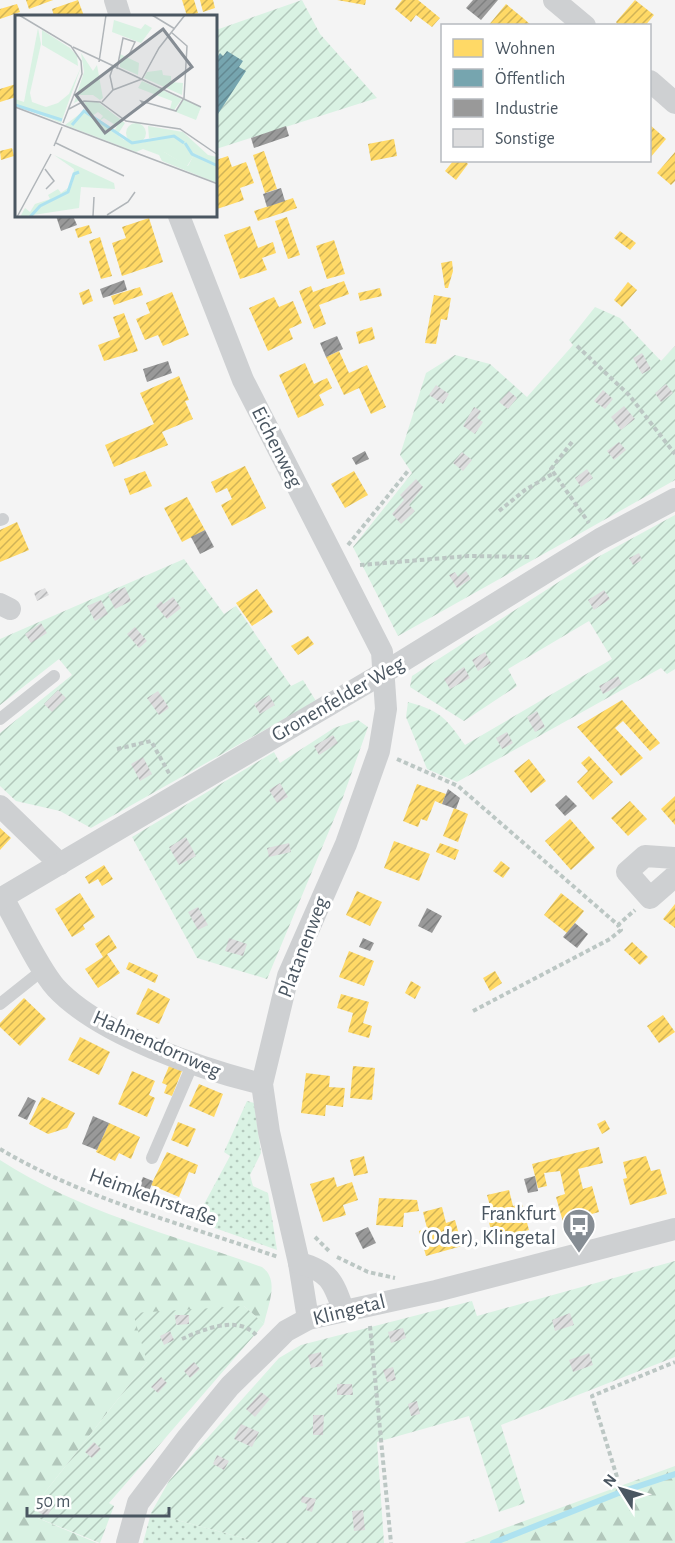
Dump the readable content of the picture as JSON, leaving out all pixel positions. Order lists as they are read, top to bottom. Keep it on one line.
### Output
{"streets":{"street":["Eichenweg","Gronenfelder Weg","Platanenweg","Hahnendornweg","Klingetal"],"path":["Heimkehrstraße"]},"crossings":[["Eichenweg","Gronenfelder Weg"],["Eichenweg","Platanenweg"],["Gronenfelder Weg","Platanenweg"],["Gronenfelder Weg","Hahnendornweg"],["Platanenweg","Hahnendornweg"],["Platanenweg","Heimkehrstraße"],["Platanenweg","Klingetal"]],"places":{"bus stop":["Frankfurt (Oder), Klingetal"]},"legend":["Wohnen","Öffentlich","Industrie","Sonstige"],"scale_bar":"50 m","north":"top left"}
